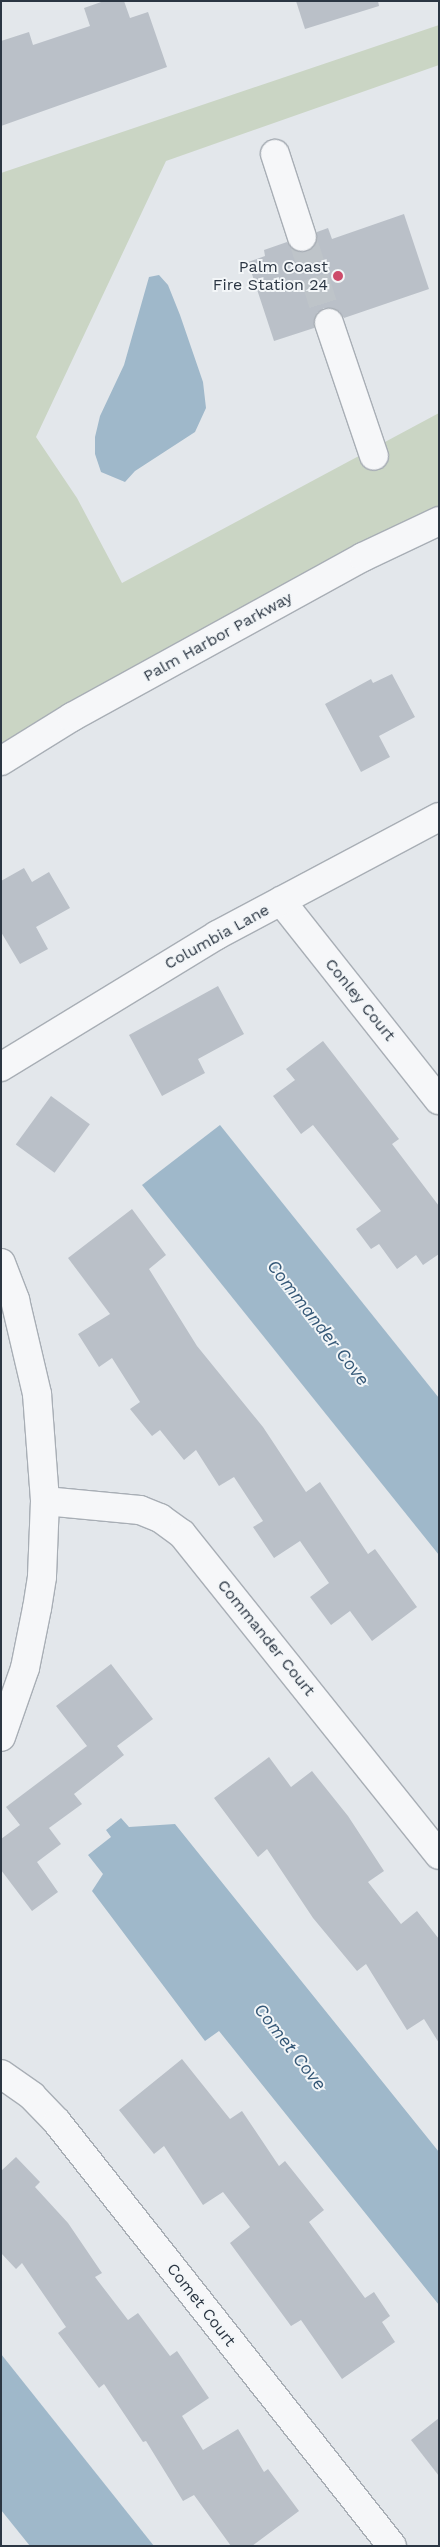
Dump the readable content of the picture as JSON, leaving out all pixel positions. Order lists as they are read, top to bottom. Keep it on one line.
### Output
{"streets":{"street":["Palm Harbor Parkway","Columbia Lane","Conley Court","Commander Court","Comet Court"]},"crossings":[["Columbia Lane","Conley Court"]],"water":["Commander Cove","Comet Cove"],"places":["Palm Coast Fire Station 24"]}
